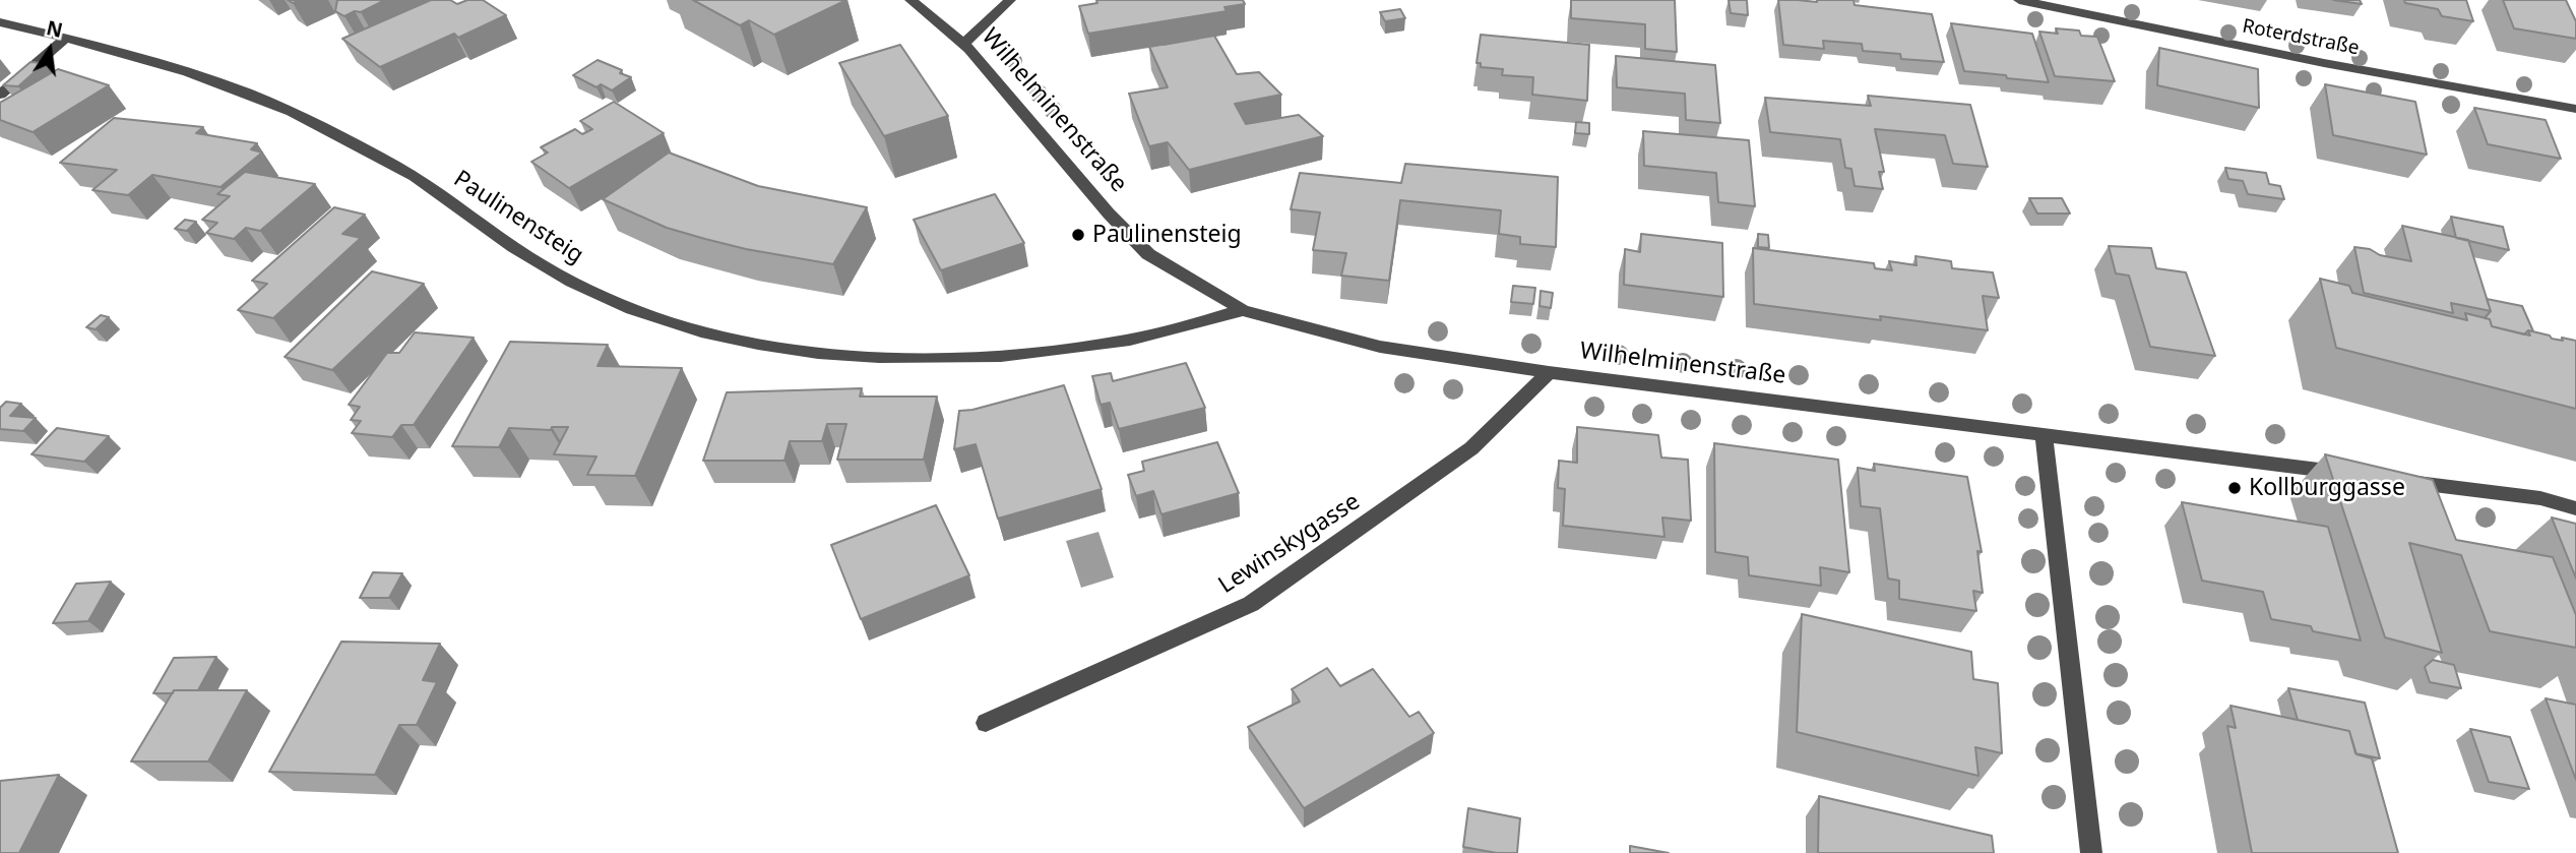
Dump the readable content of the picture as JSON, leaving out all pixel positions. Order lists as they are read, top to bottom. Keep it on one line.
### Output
{"streets":{"street":["Roterdstraße","Wilhelminenstraße","Paulinensteig","Lewinskygasse"]},"crossings":[["Wilhelminenstraße","Paulinensteig"],["Wilhelminenstraße","Lewinskygasse"]],"places":["Paulinensteig","Kollburggasse"],"north":"top"}
